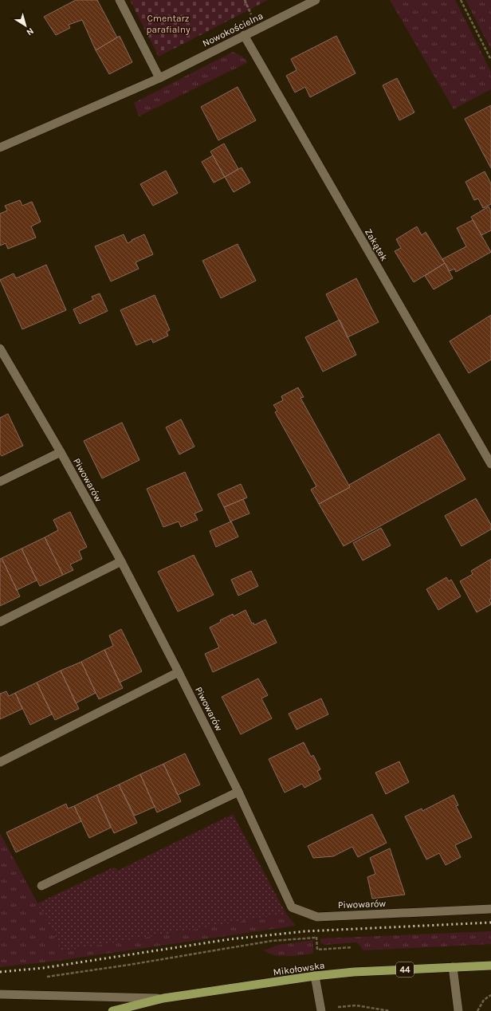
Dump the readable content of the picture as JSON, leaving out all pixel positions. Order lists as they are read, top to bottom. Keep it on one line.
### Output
{"streets":{"main road":["Mikołowska","44"],"street":["Nowokościelna","Zakątek","Piwowarów"]},"crossings":[["Nowokościelna","Zakątek"]],"parks":["Cmentarz parafialny"],"north":"bottom right"}
